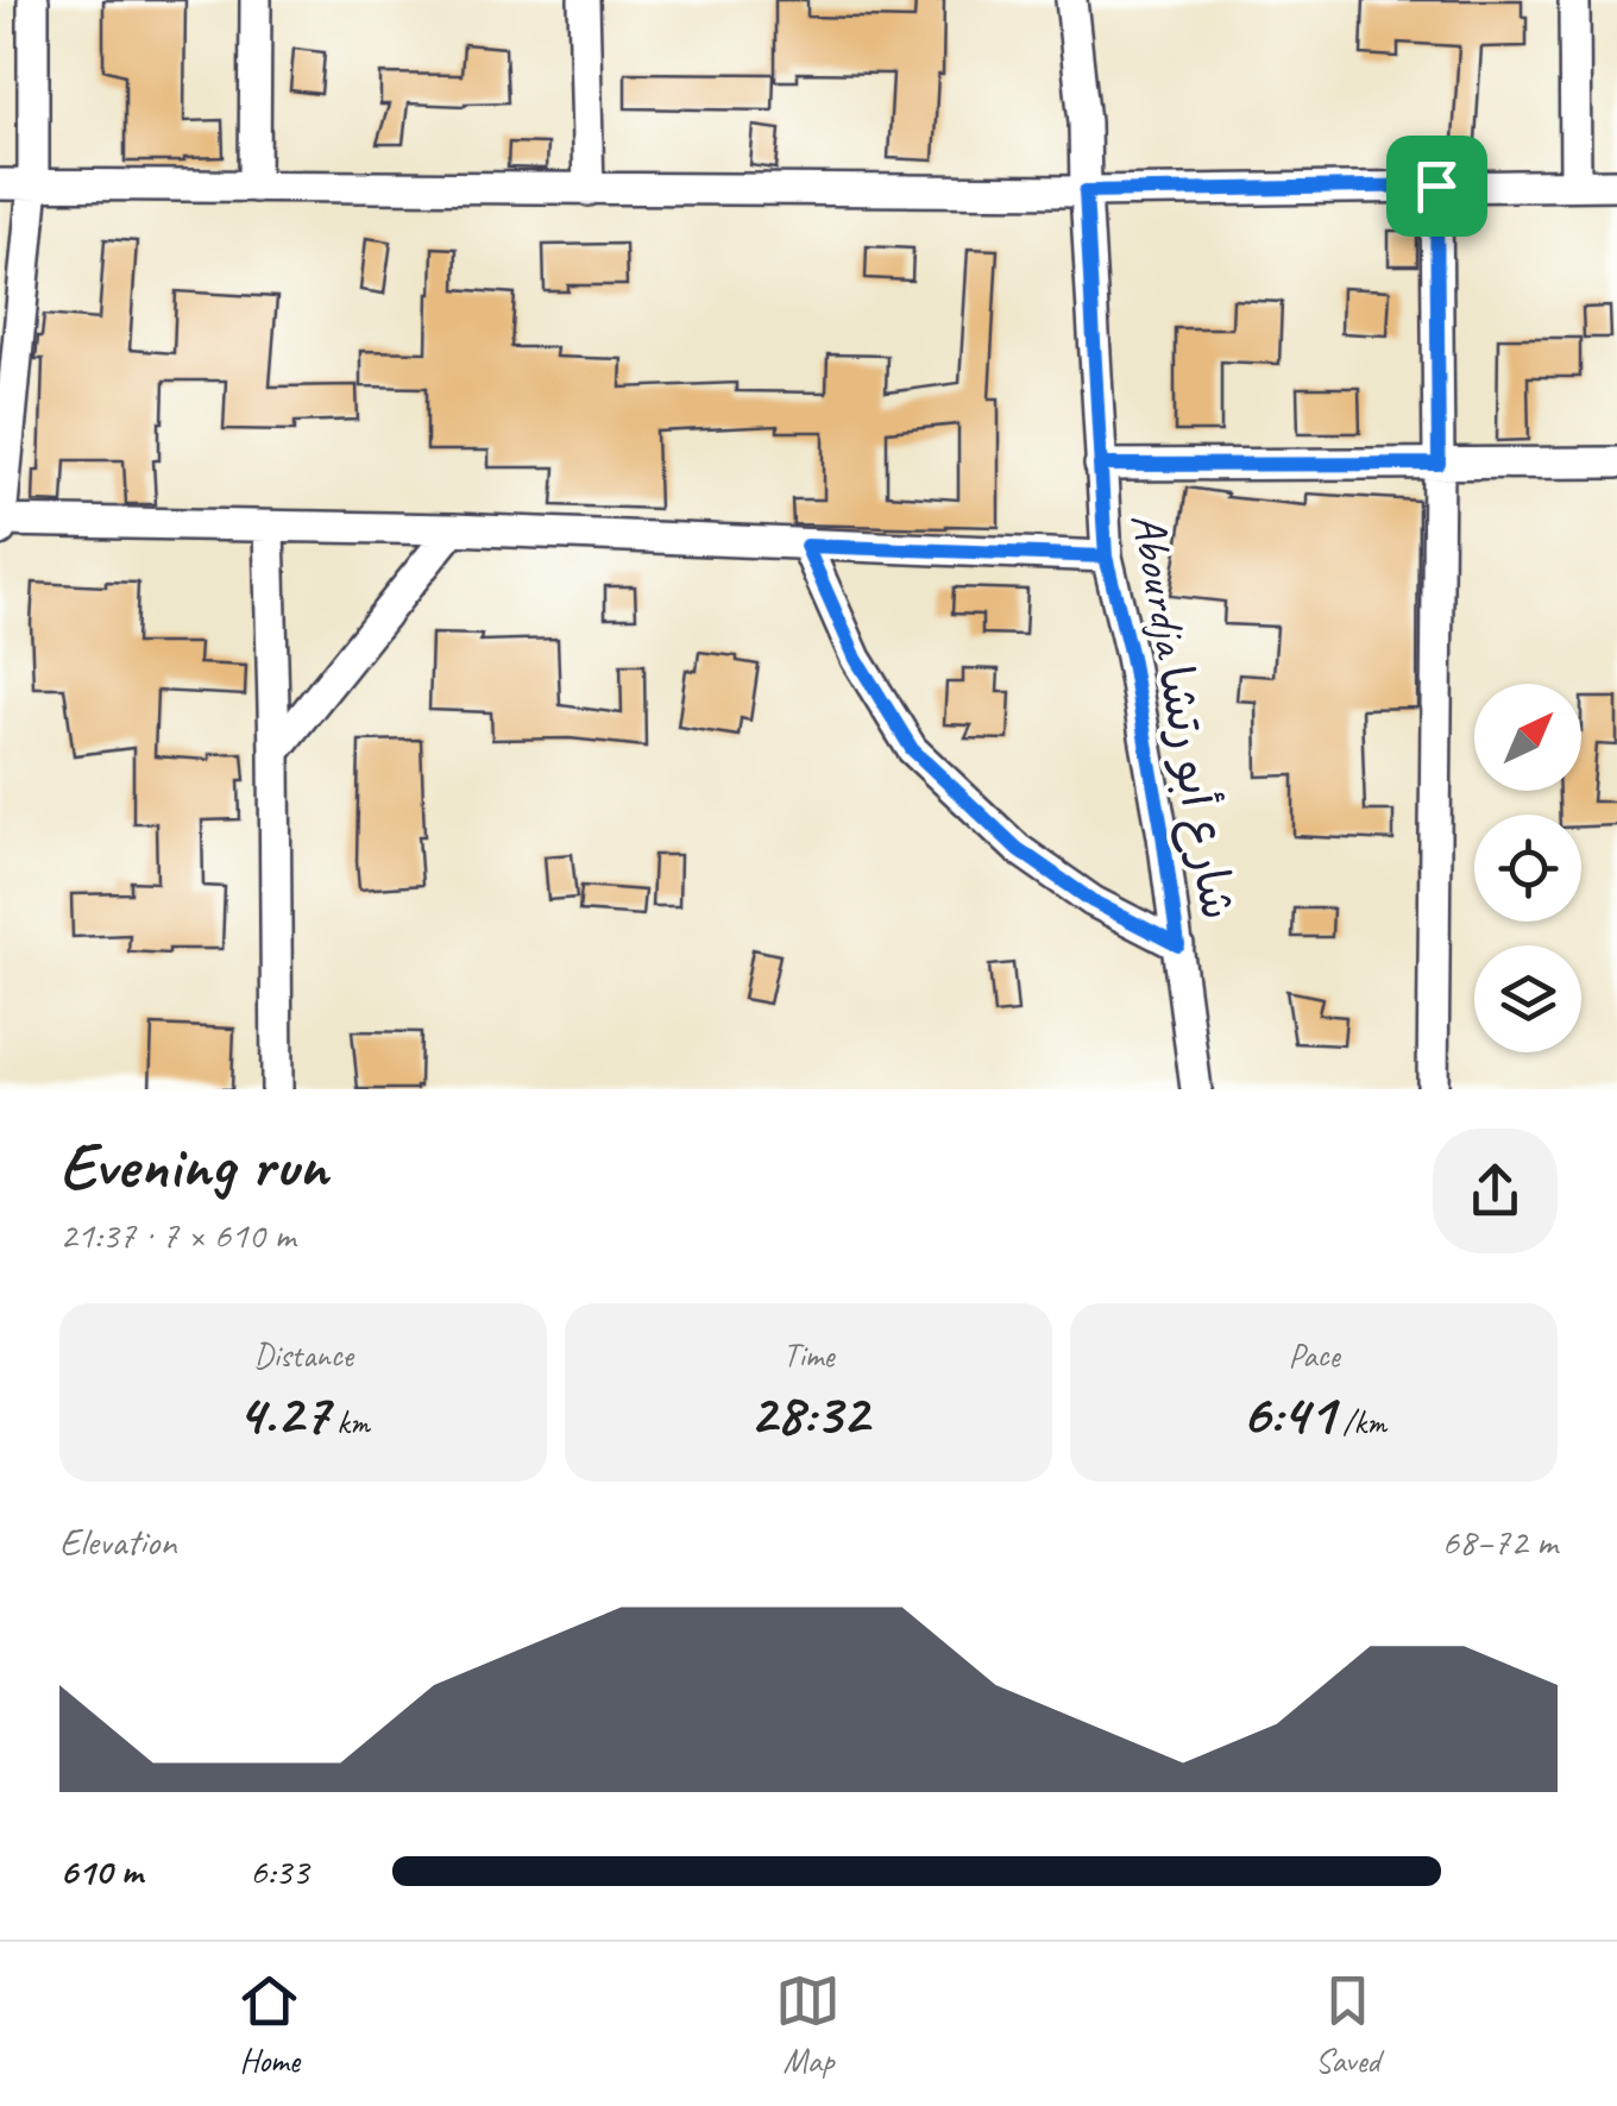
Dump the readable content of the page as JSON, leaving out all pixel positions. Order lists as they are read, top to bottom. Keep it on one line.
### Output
{"streets":{"street":["Abourdja شارع أبو رتشا"]},"north":"top right","page":{"heading":["Evening run","21:37 · 7 × 610 m"],"stats":[["Distance","4.27 km"],["Time","28:32"],["Pace","6:41 /km"]],"chart":["Elevation","68–72 m"],"list":[{"name":"610 m","note":"6:33"}],"tabs":["Home","Map","Saved"]}}
